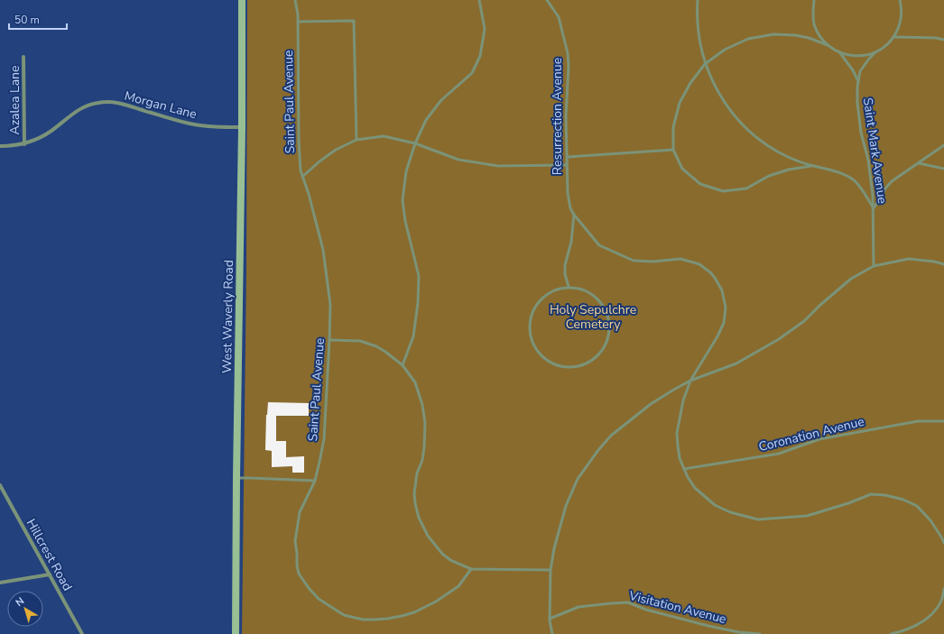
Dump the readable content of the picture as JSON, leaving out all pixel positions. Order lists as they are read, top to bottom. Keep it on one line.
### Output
{"streets":{"street":["Azalea Lane","Morgan Lane","West Waverly Road","Hillcrest Road"],"lane":["Saint Paul Avenue","Resurrection Avenue","Saint Mark Avenue","Coronation Avenue","Visitation Avenue"]},"crossings":[["Azalea Lane","Morgan Lane"],["Morgan Lane","West Waverly Road"]],"parks":["Holy Sepulchre Cemetery"],"scale_bar":"50 m","north":"top left"}
